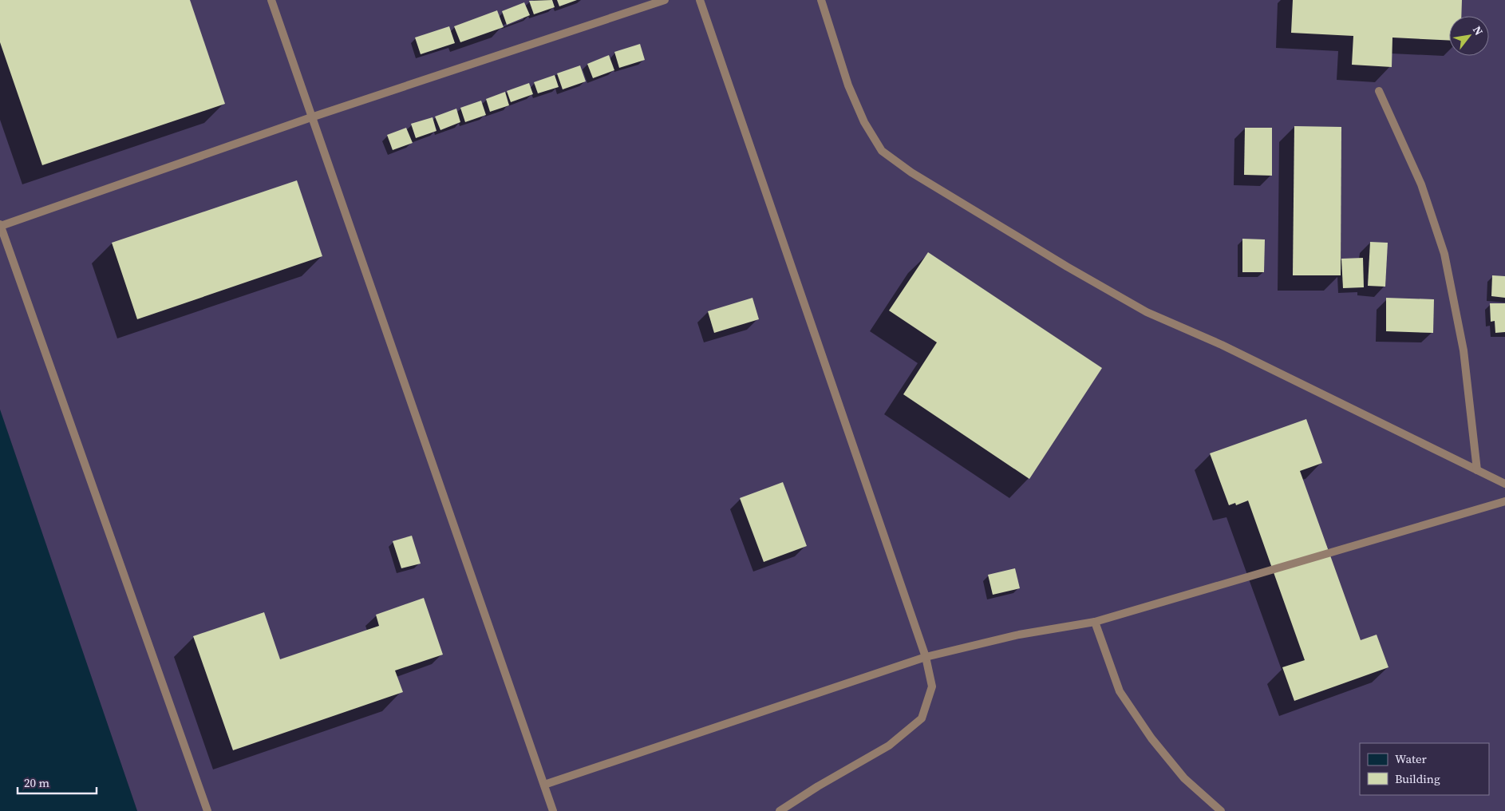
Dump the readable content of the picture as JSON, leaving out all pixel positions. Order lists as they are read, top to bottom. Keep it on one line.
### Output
{"legend":["Water","Building"],"scale_bar":"20 m","north":"top right"}
